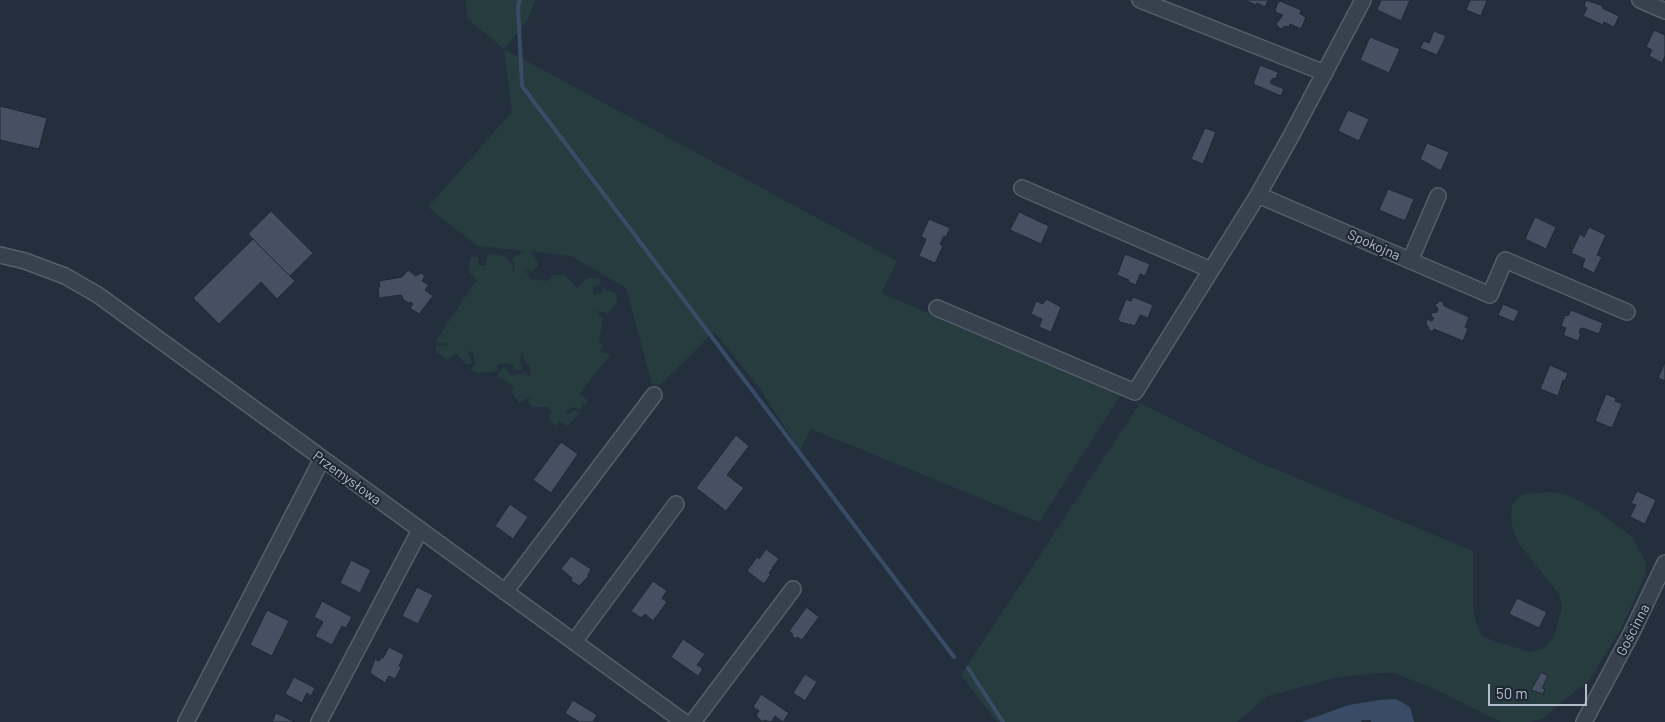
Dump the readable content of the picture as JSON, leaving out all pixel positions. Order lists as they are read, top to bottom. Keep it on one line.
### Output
{"streets":{"street":["Spokojna","Przemysłowa","Gościnna"]},"scale_bar":"50 m"}
